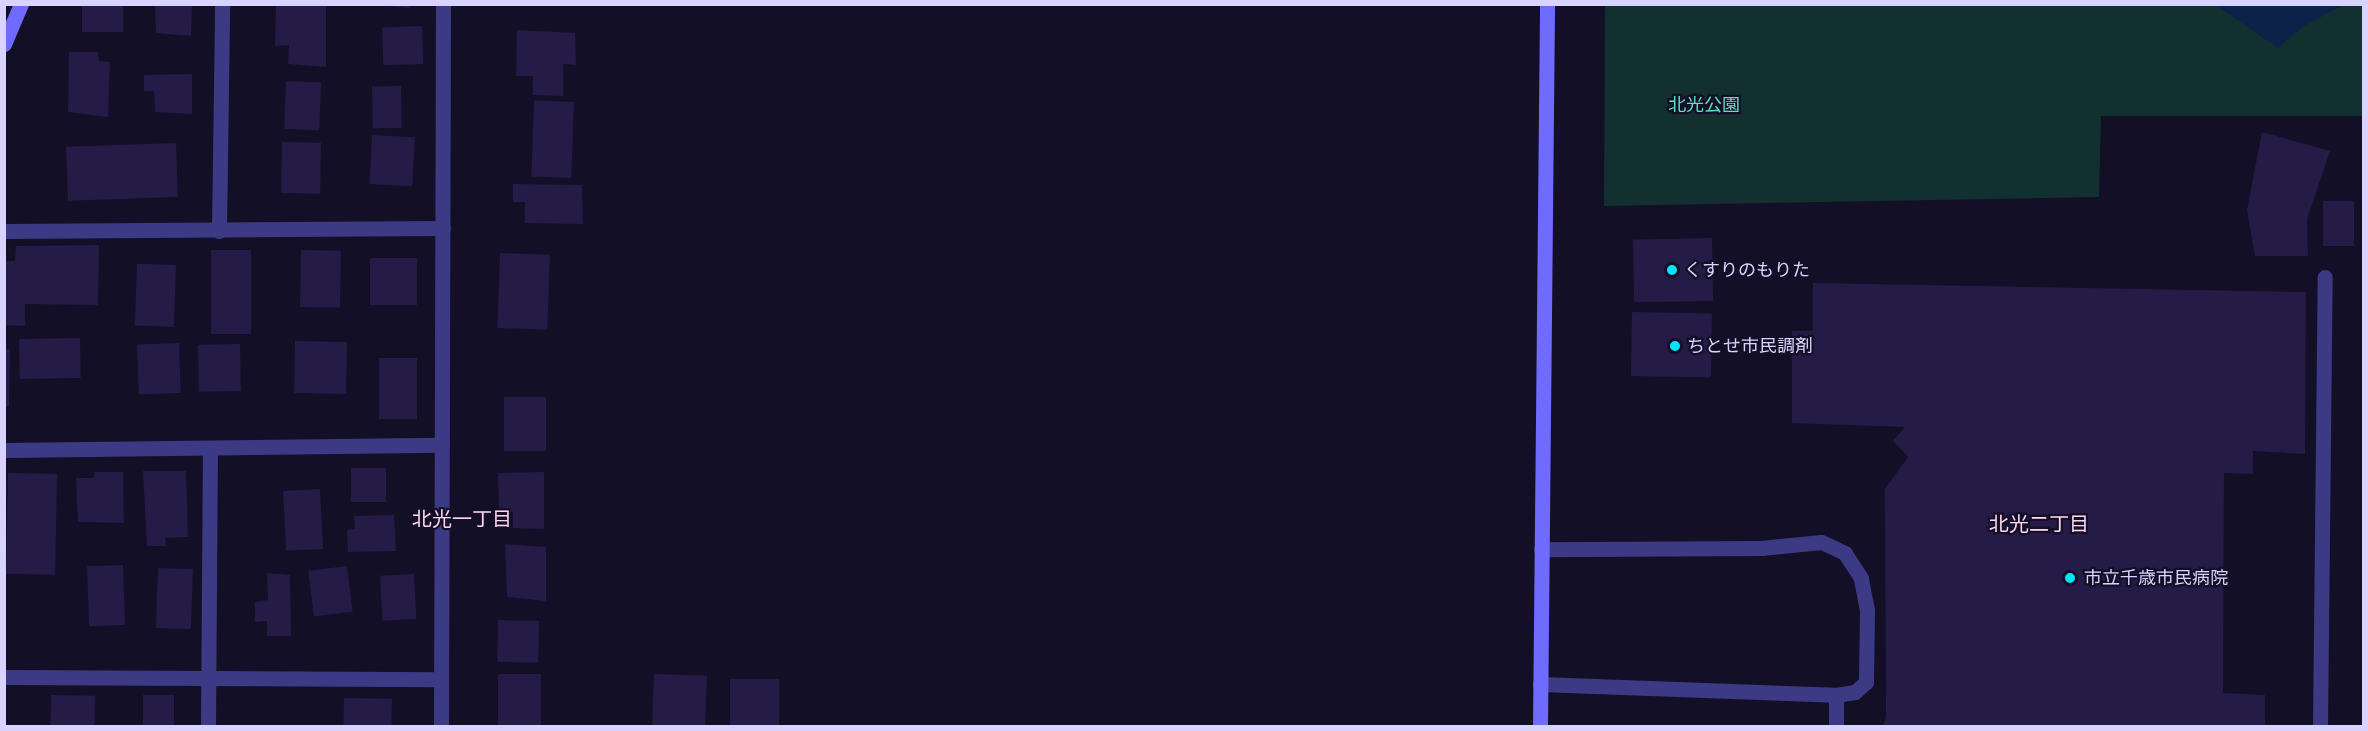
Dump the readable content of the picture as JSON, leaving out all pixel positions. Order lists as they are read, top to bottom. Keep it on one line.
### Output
{"districts":["北光一丁目","北光二丁目"],"parks":["北光公園"],"places":["くすりのもりた","ちとせ市民調剤","市立千歳市民病院"]}
